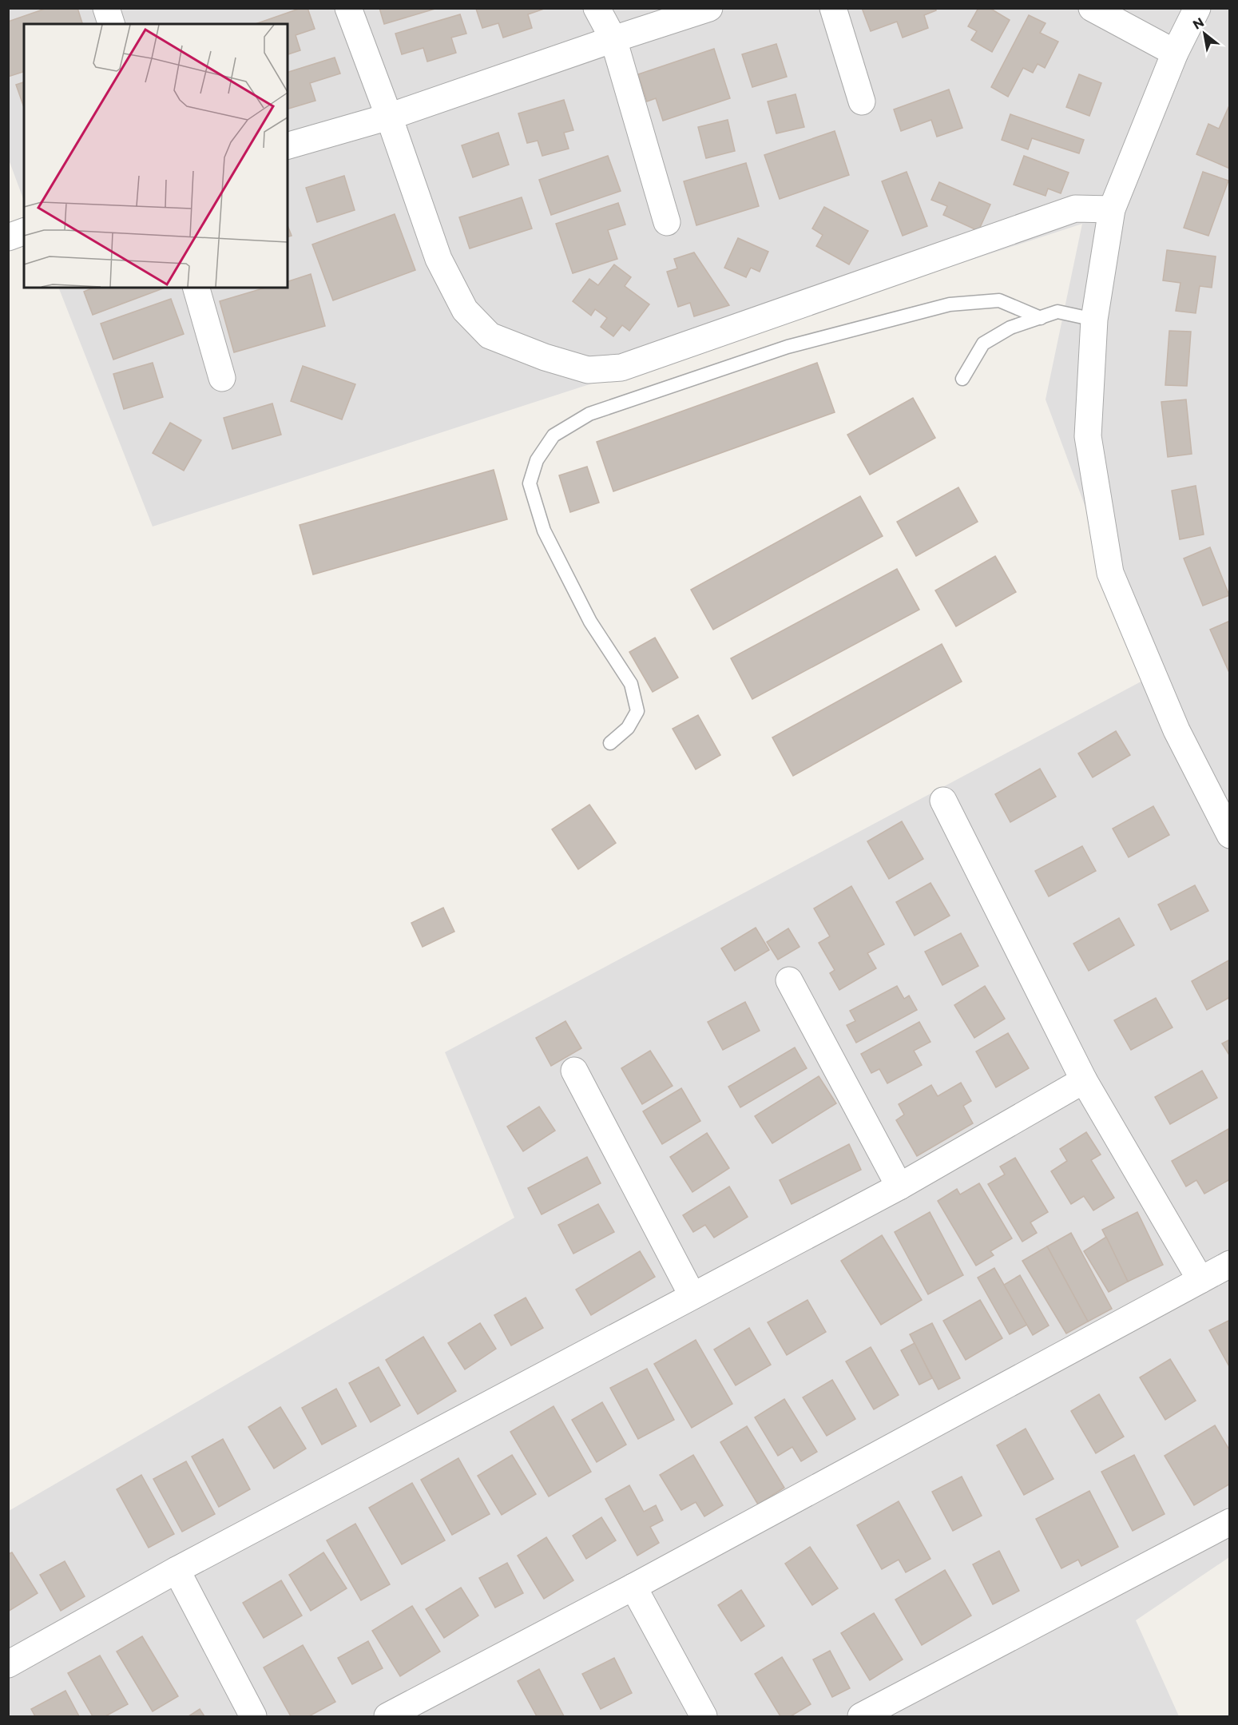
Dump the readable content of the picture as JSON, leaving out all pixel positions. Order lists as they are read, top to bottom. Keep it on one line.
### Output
{"north":"top left"}
